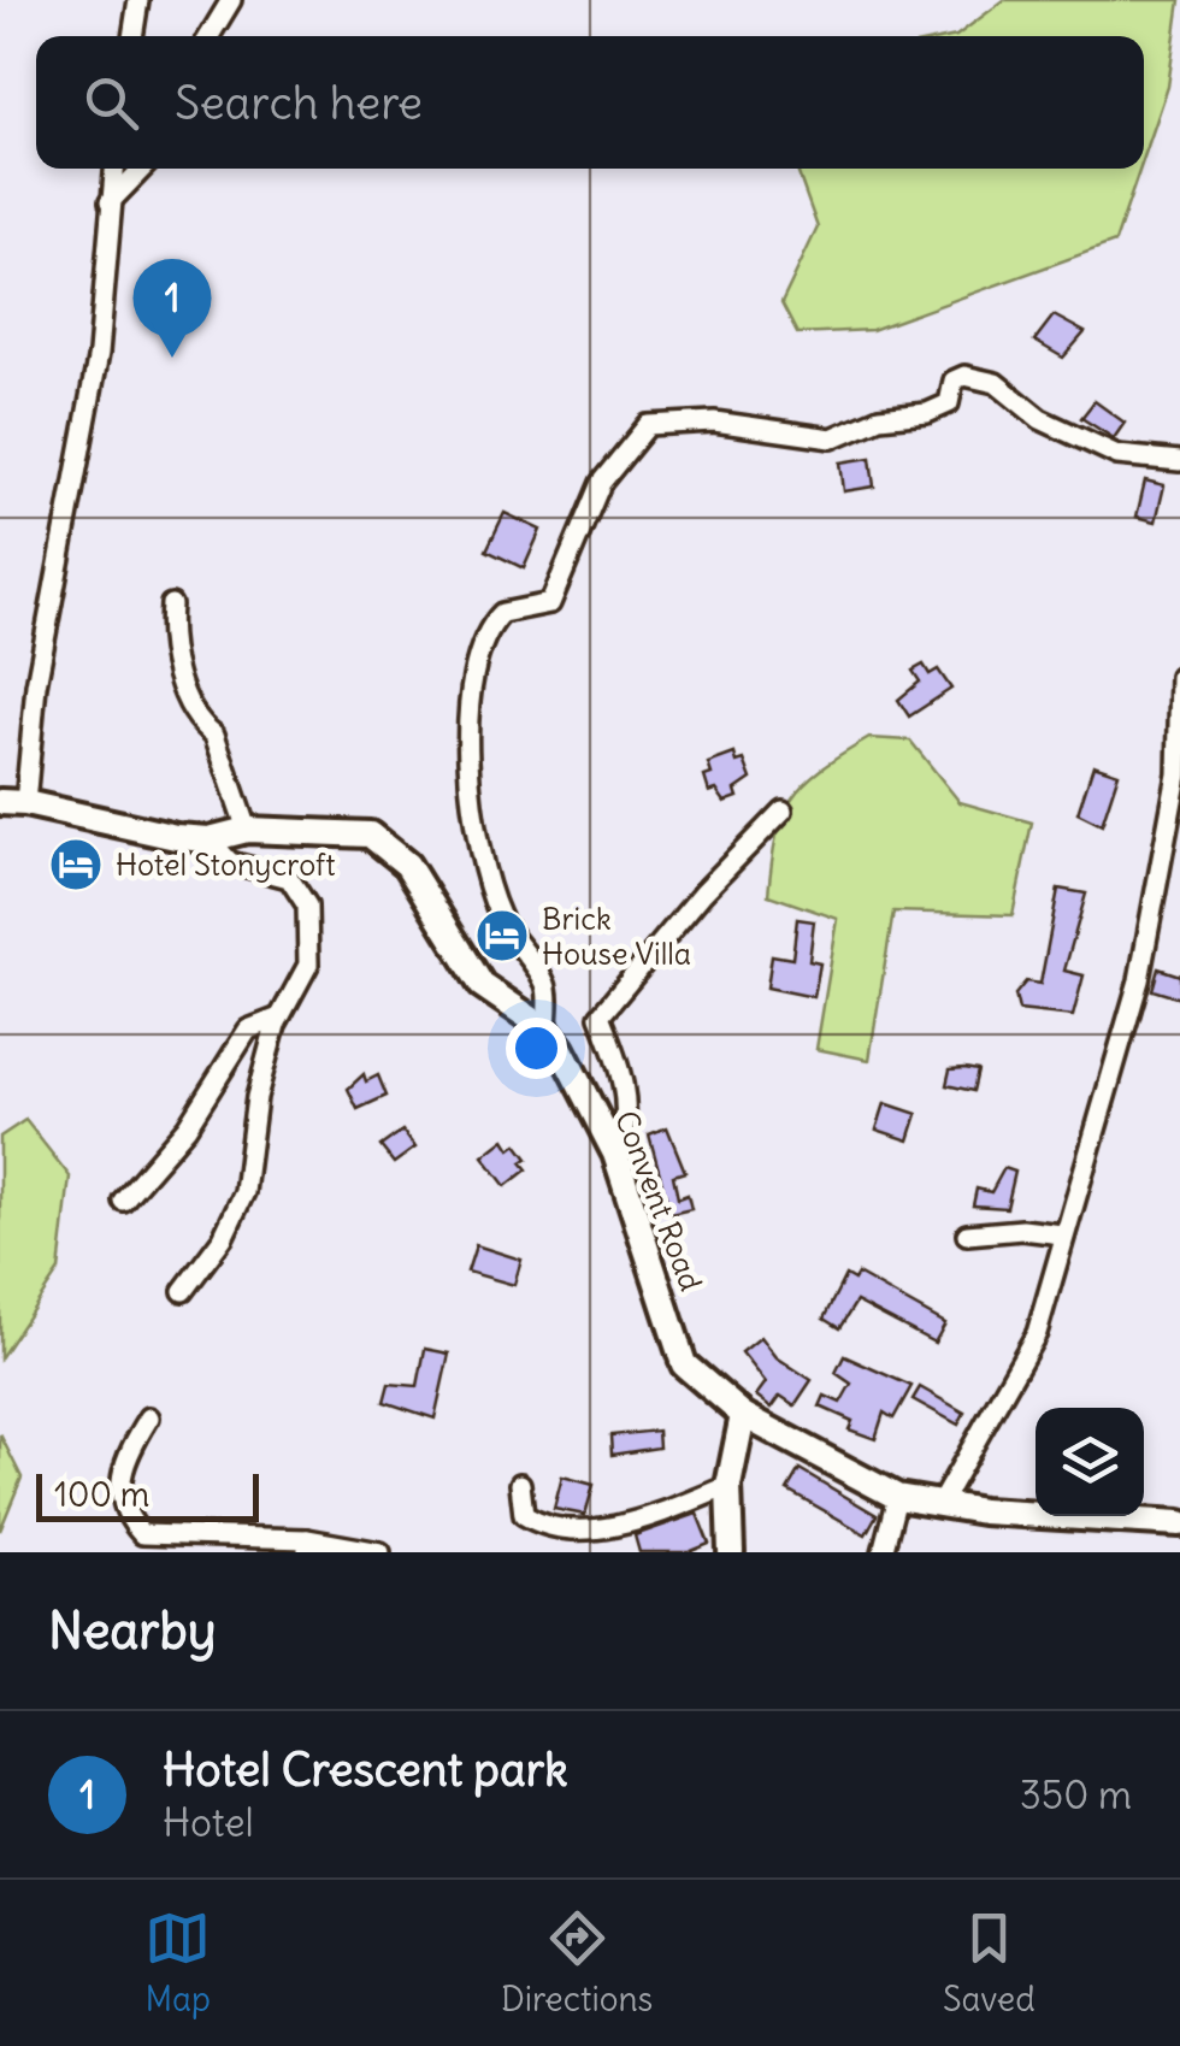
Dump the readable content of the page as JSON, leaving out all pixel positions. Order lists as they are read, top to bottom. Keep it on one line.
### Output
{"streets":{"main road":["Convent Road"]},"places":{"hotel":["Hotel Stonycroft","Brick House Villa"]},"scale_bar":"100 m","page":{"search":"Search here","pins":"1","scale":"100 m","heading":"Nearby","list":[{"mark":"1","name":"Hotel Crescent park","note":"Hotel","value":"350 m"}],"nav":["Map","Directions","Saved"]}}
